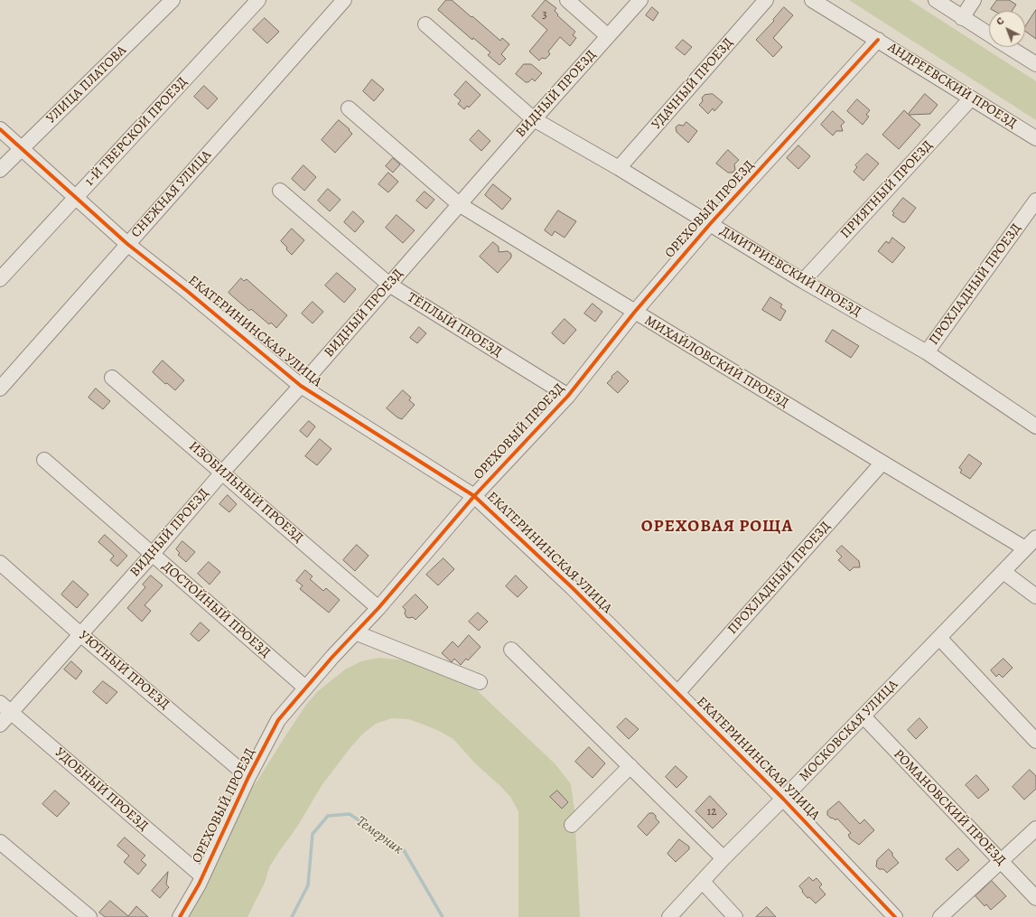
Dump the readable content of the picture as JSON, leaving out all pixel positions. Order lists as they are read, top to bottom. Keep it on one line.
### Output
{"streets":{"street":["УДАЧНЫЙ ПРОЕЗД","УЛИЦА ПЛАТОВА","АНДРЕЕВСКИЙ ПРОЕЗД","ВИДНЫЙ ПРОЕЗД","1-Й ТВЕРСКОЙ ПРОЕЗД","ПРИЯТНЫЙ ПРОЕЗД","СНЕЖНАЯ УЛИЦА","ОРЕХОВЫЙ ПРОЕЗД","ДМИТРИЕВСКИЙ ПРОЕЗД","ПРОХЛАДНЫЙ ПРОЕЗД","ТЁПЛЫЙ ПРОЕЗД","ЕКАТЕРИНИНСКАЯ УЛИЦА","МИХАЙЛОВСКИЙ ПРОЕЗД","ИЗОБИЛЬНЫЙ ПРОЕЗД","ДОСТОЙНЫЙ ПРОЕЗД","УЮТНЫЙ ПРОЕЗД","МОСКОВСКАЯ УЛИЦА","УДОБНЫЙ ПРОЕЗД","РОМАНОВСКИЙ ПРОЕЗД"]},"crossings":[["УДАЧНЫЙ ПРОЕЗД","ДМИТРИЕВСКИЙ ПРОЕЗД"],["УЛИЦА ПЛАТОВА","ЕКАТЕРИНИНСКАЯ УЛИЦА"],["АНДРЕЕВСКИЙ ПРОЕЗД","ПРИЯТНЫЙ ПРОЕЗД"],["АНДРЕЕВСКИЙ ПРОЕЗД","ОРЕХОВЫЙ ПРОЕЗД"],["ВИДНЫЙ ПРОЕЗД","ДМИТРИЕВСКИЙ ПРОЕЗД"],["ВИДНЫЙ ПРОЕЗД","ТЁПЛЫЙ ПРОЕЗД"],["ВИДНЫЙ ПРОЕЗД","ЕКАТЕРИНИНСКАЯ УЛИЦА"],["ВИДНЫЙ ПРОЕЗД","МИХАЙЛОВСКИЙ ПРОЕЗД"],["ВИДНЫЙ ПРОЕЗД","ИЗОБИЛЬНЫЙ ПРОЕЗД"],["ВИДНЫЙ ПРОЕЗД","ДОСТОЙНЫЙ ПРОЕЗД"],["ВИДНЫЙ ПРОЕЗД","УЮТНЫЙ ПРОЕЗД"],["ВИДНЫЙ ПРОЕЗД","УДОБНЫЙ ПРОЕЗД"],["1-Й ТВЕРСКОЙ ПРОЕЗД","ЕКАТЕРИНИНСКАЯ УЛИЦА"],["ПРИЯТНЫЙ ПРОЕЗД","ДМИТРИЕВСКИЙ ПРОЕЗД"],["СНЕЖНАЯ УЛИЦА","ЕКАТЕРИНИНСКАЯ УЛИЦА"],["ОРЕХОВЫЙ ПРОЕЗД","ДМИТРИЕВСКИЙ ПРОЕЗД"],["ОРЕХОВЫЙ ПРОЕЗД","ТЁПЛЫЙ ПРОЕЗД"],["ОРЕХОВЫЙ ПРОЕЗД","ЕКАТЕРИНИНСКАЯ УЛИЦА"],["ОРЕХОВЫЙ ПРОЕЗД","МИХАЙЛОВСКИЙ ПРОЕЗД"],["ОРЕХОВЫЙ ПРОЕЗД","ИЗОБИЛЬНЫЙ ПРОЕЗД"],["ОРЕХОВЫЙ ПРОЕЗД","ДОСТОЙНЫЙ ПРОЕЗД"],["ОРЕХОВЫЙ ПРОЕЗД","УЮТНЫЙ ПРОЕЗД"],["ОРЕХОВЫЙ ПРОЕЗД","УДОБНЫЙ ПРОЕЗД"],["ДМИТРИЕВСКИЙ ПРОЕЗД","ПРОХЛАДНЫЙ ПРОЕЗД"],["ПРОХЛАДНЫЙ ПРОЕЗД","ЕКАТЕРИНИНСКАЯ УЛИЦА"],["ПРОХЛАДНЫЙ ПРОЕЗД","МИХАЙЛОВСКИЙ ПРОЕЗД"],["ЕКАТЕРИНИНСКАЯ УЛИЦА","МОСКОВСКАЯ УЛИЦА"],["МИХАЙЛОВСКИЙ ПРОЕЗД","МОСКОВСКАЯ УЛИЦА"],["МОСКОВСКАЯ УЛИЦА","РОМАНОВСКИЙ ПРОЕЗД"]],"districts":["ОРЕХОВАЯ РОЩА"],"water":["Темерник"],"house_numbers":["3","12"],"north":"top left"}
